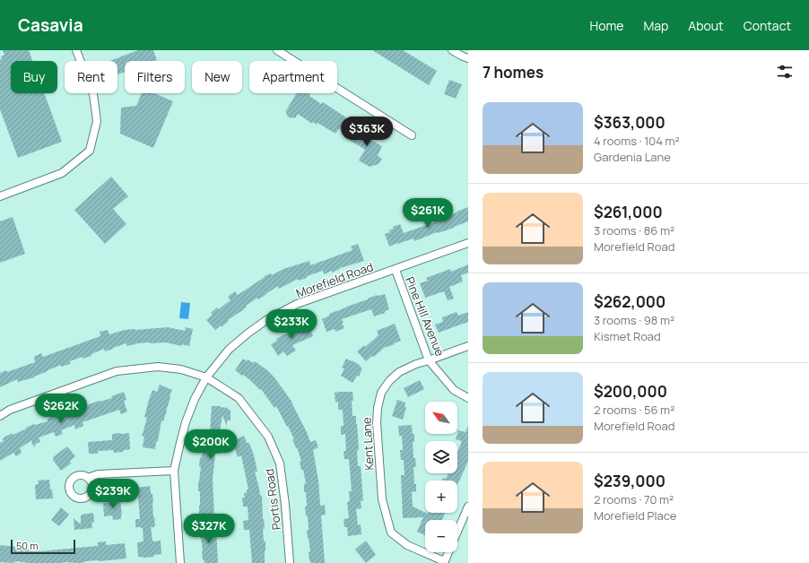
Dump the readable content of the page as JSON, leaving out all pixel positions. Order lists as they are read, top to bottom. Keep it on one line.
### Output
{"streets":{"street":["Morefield Road","Pine Hill Avenue","Kent Lane","Portis Road"]},"crossings":[["Morefield Road","Pine Hill Avenue"],["Morefield Road","Portis Road"],["Pine Hill Avenue","Kent Lane"]],"scale_bar":"50 m","north":"top left","page":{"header":"Casavia","nav":["Home","Map","About","Contact"],"heading":"7 homes","chip":["Buy","Rent","Filters","New","Apartment"],"list":[{"name":"$363,000","note":"4 rooms · 104 m² · Gardenia Lane"},{"name":"$261,000","note":"3 rooms · 86 m² · Morefield Road"},{"name":"$262,000","note":"3 rooms · 98 m² · Kismet Road"},{"name":"$200,000","note":"2 rooms · 56 m² · Morefield Road"},{"name":"$239,000","note":"2 rooms · 70 m² · Morefield Place"}],"price":["$363K","$261K","$233K","$262K","$200K","$239K","$327K"],"map_buttons":["+","−"],"scale":"50 m"}}
